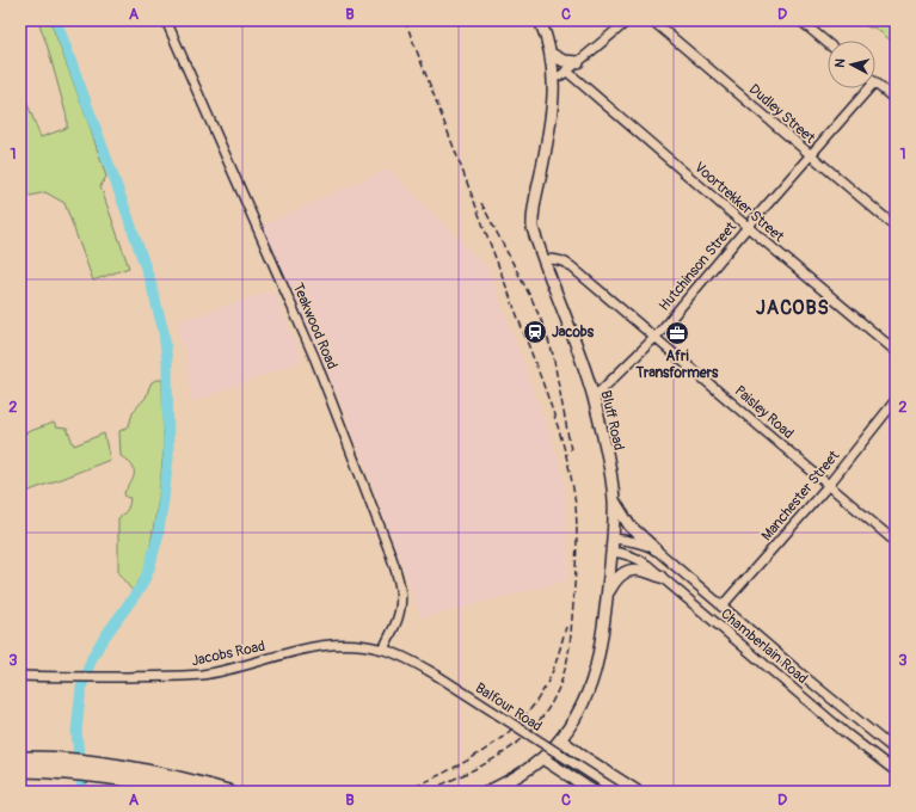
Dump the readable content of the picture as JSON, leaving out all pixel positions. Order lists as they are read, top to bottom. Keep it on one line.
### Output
{"streets":{"main road":["Bluff Road"],"street":["Dudley Street","Voortrekker Street","Hutchinson Street","Teakwood Road","Paisley Road","Manchester Street","Chamberlain Road","Jacobs Road","Balfour Road"]},"crossings":[["Dudley Street","Hutchinson Street"],["Voortrekker Street","Hutchinson Street"],["Hutchinson Street","Paisley Road"],["Hutchinson Street","Bluff Road"],["Teakwood Road","Jacobs Road"],["Teakwood Road","Balfour Road"],["Paisley Road","Bluff Road"],["Paisley Road","Manchester Street"],["Bluff Road","Chamberlain Road"],["Manchester Street","Chamberlain Road"],["Jacobs Road","Balfour Road"]],"districts":["JACOBS"],"places":{"station":["Jacobs"],"office":["Afri Transformers"]},"north":"left","grid":{"columns":["A","B","C","D"],"rows":["1","2","3"]}}
